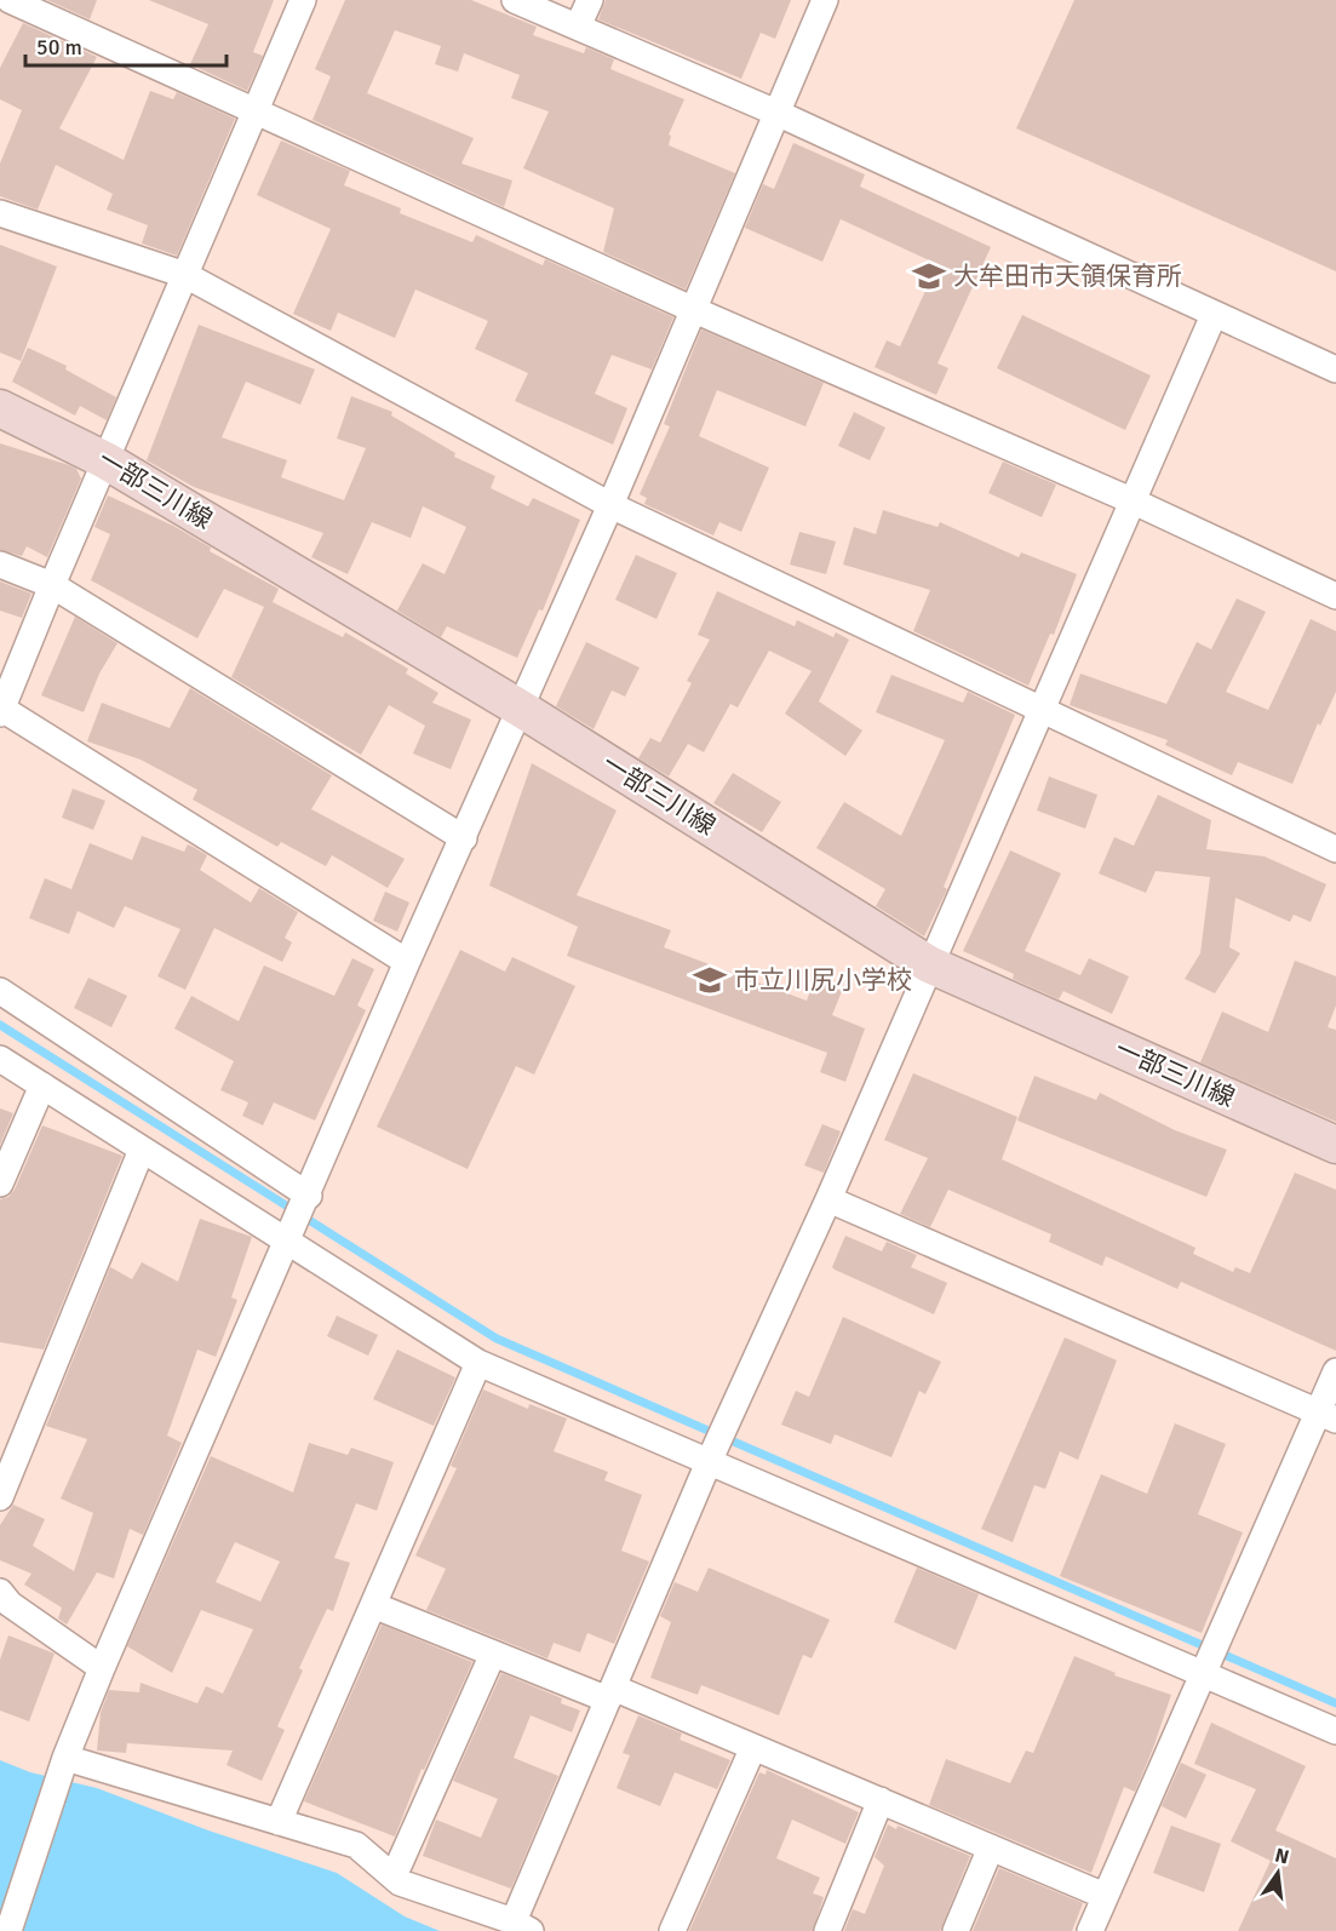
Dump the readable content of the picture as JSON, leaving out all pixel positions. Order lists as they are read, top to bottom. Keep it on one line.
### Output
{"streets":{"main road":["一部三川線"]},"places":{"school or university":["大牟田市天領保育所","市立川尻小学校"]},"scale_bar":"50 m","north":"top"}
